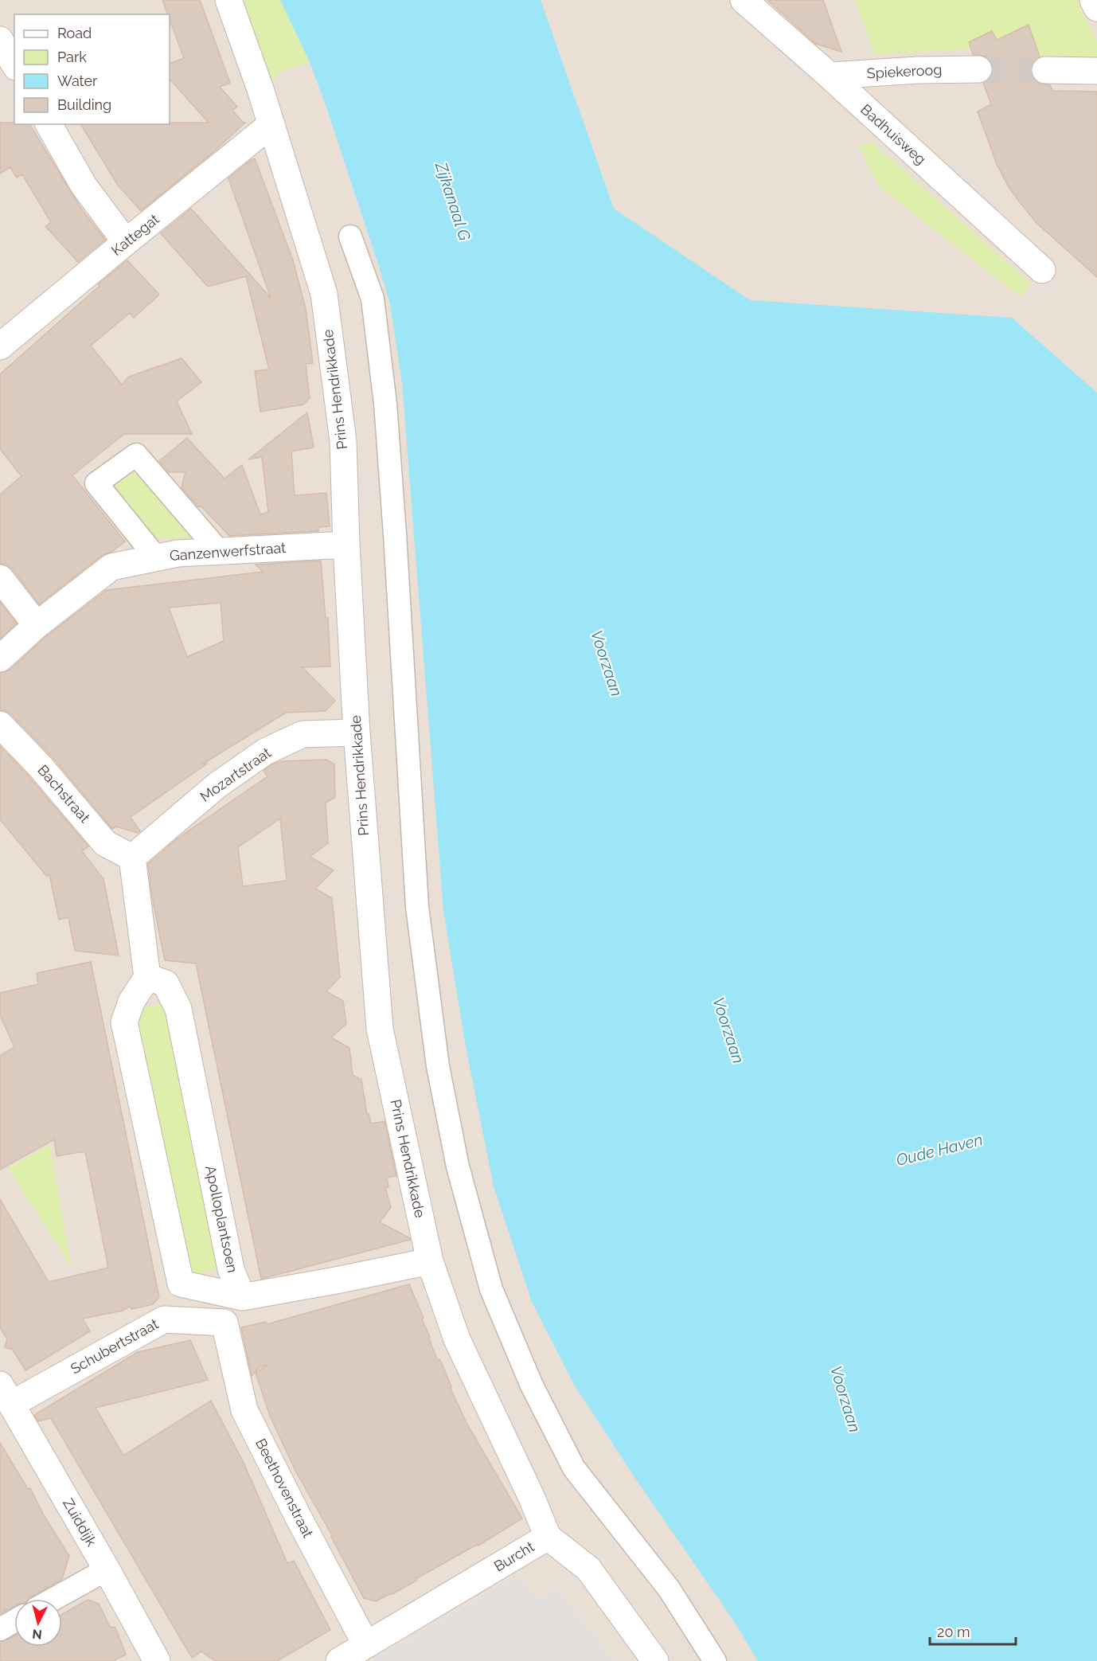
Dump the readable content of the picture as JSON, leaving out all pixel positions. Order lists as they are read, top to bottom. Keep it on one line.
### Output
{"streets":{"street":["Spiekeroog","Badhuisweg","Kattegat","Prins Hendrikkade","Ganzenwerfstraat","Mozartstraat","Bachstraat","Apolloplantsoen","Schubertstraat","Beethovenstraat","Zuiddijk","Burcht"]},"crossings":[["Spiekeroog","Badhuisweg"],["Kattegat","Prins Hendrikkade"],["Prins Hendrikkade","Ganzenwerfstraat"],["Prins Hendrikkade","Mozartstraat"],["Prins Hendrikkade","Burcht"],["Mozartstraat","Bachstraat"],["Schubertstraat","Beethovenstraat"],["Schubertstraat","Zuiddijk"],["Beethovenstraat","Burcht"]],"water":["Zijkanaal G","Voorzaan","Oude Haven"],"legend":["Road","Park","Water","Building"],"scale_bar":"20 m","north":"bottom"}
